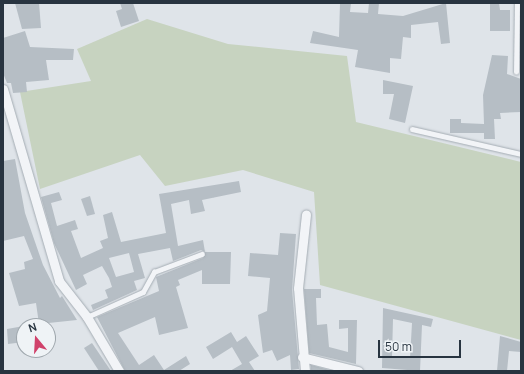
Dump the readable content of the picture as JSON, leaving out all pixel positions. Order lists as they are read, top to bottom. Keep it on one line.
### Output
{"scale_bar":"50 m","north":"top"}
